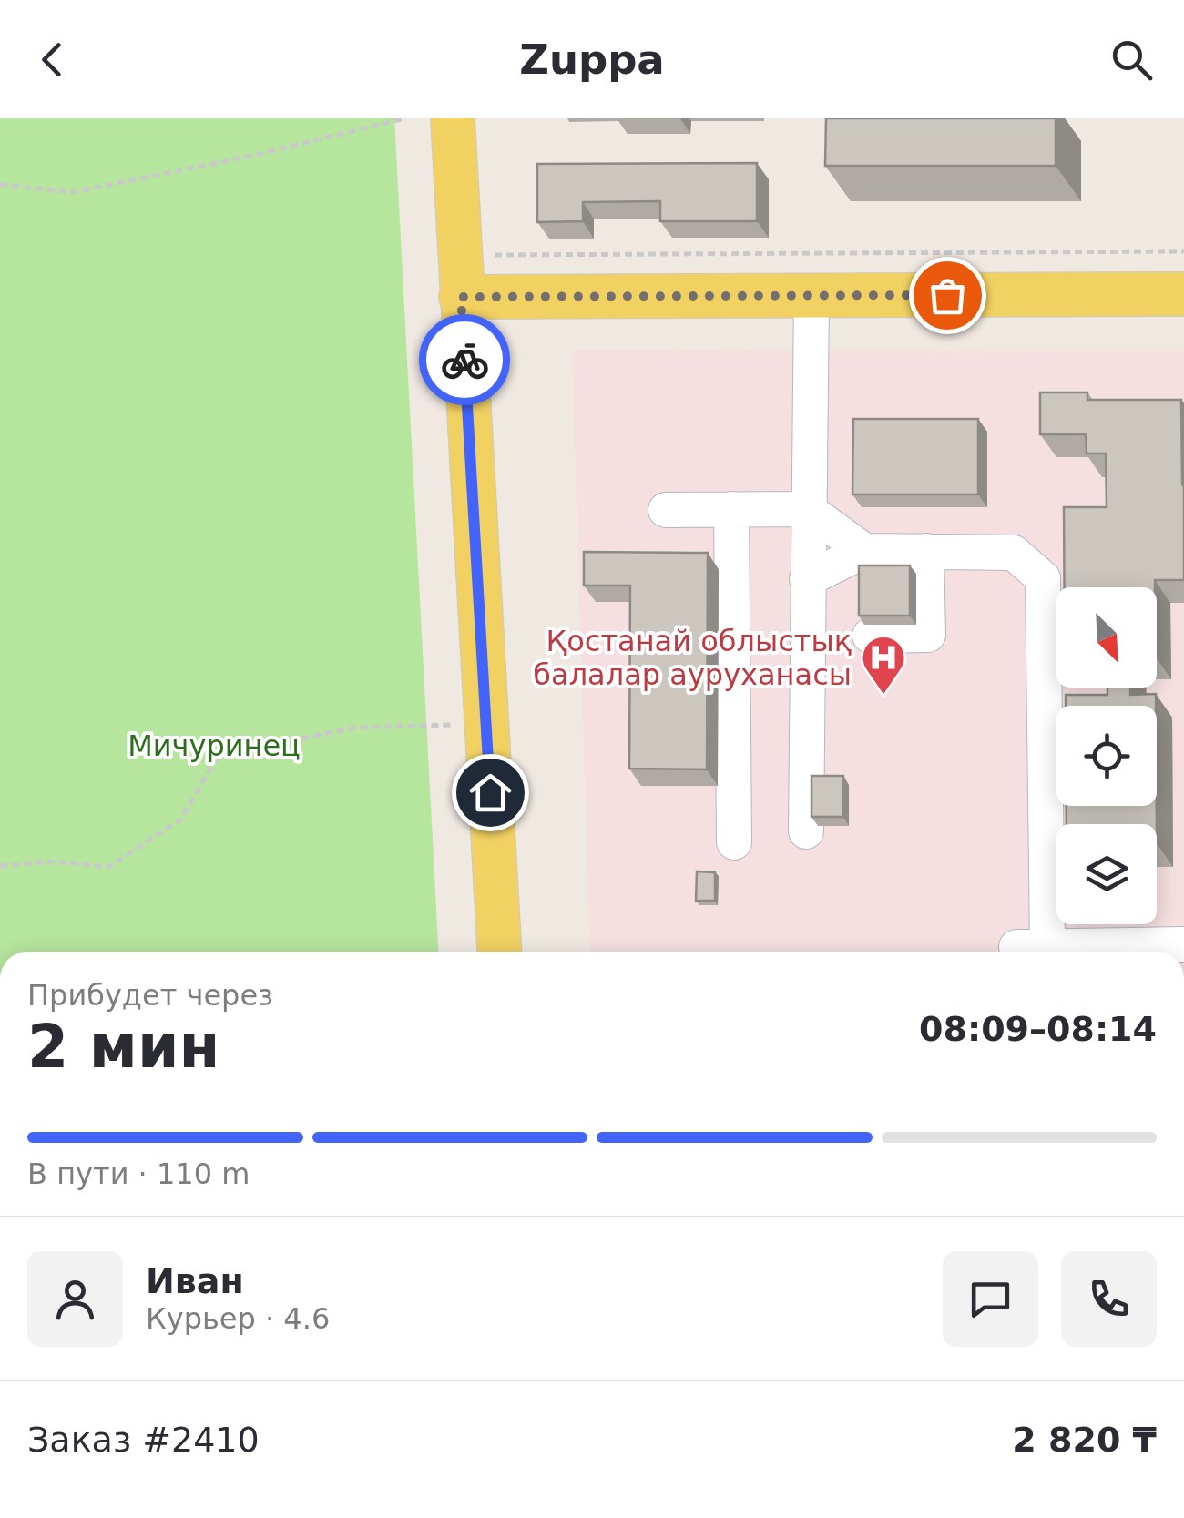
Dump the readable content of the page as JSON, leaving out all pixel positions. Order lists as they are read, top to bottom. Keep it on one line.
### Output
{"parks":["Мичуринец"],"places":{"hospital":["Қостанай облыстық балалар ауруханасы"]},"north":"bottom right","page":{"header":"Zuppa","heading":["2 мин","Прибудет через","08:09–08:14"],"panel":["Иван","Курьер · 4.6","Заказ #2410","2 820 ₸"],"bar":"В пути · 110 m"}}
